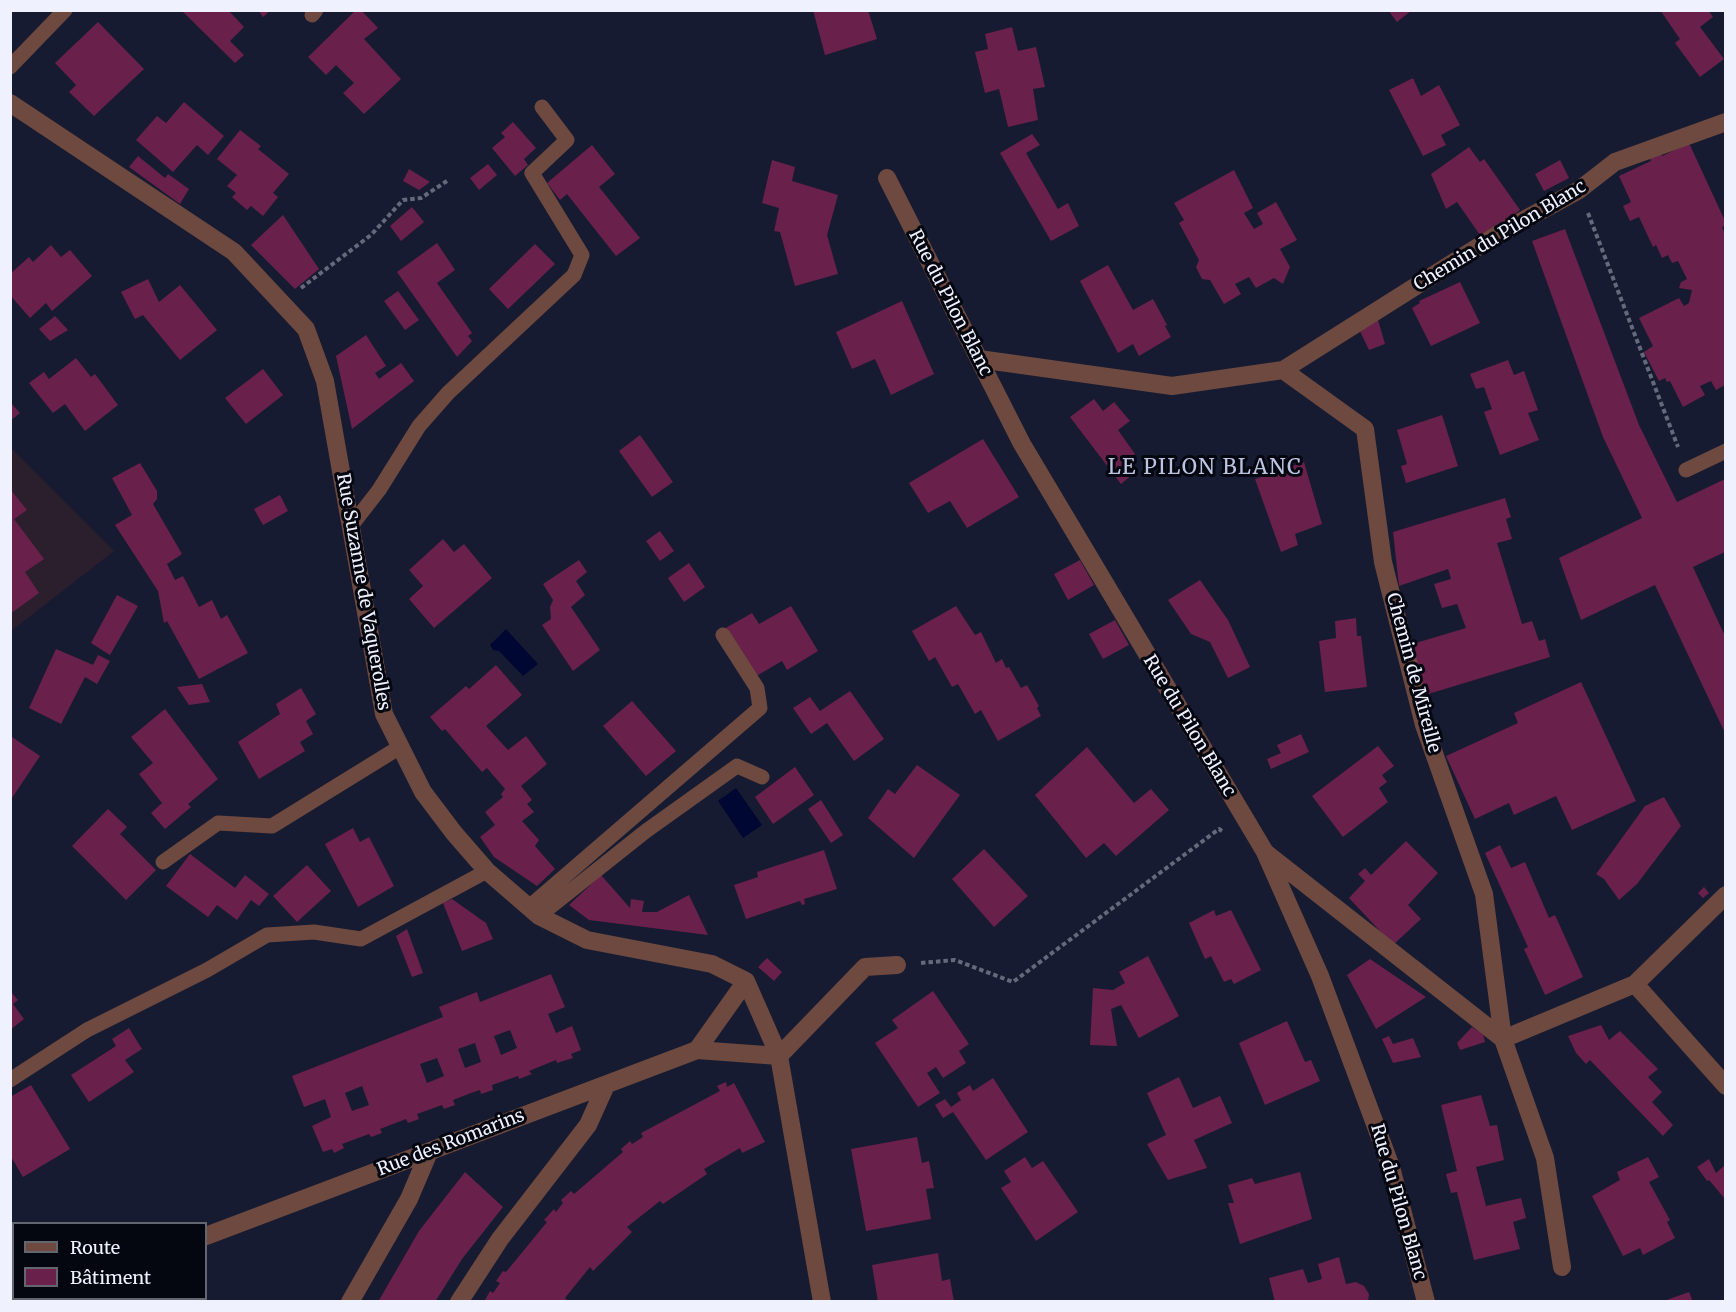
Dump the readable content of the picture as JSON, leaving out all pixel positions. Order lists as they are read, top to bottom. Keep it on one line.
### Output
{"streets":{"street":["Chemin du Pilon Blanc","Rue du Pilon Blanc","Rue Suzanne de Vaquerolles","Chemin de Mireille","Rue des Romarins"]},"crossings":[["Chemin du Pilon Blanc","Chemin de Mireille"]],"districts":["LE PILON BLANC"],"legend":["Route","Bâtiment"]}
